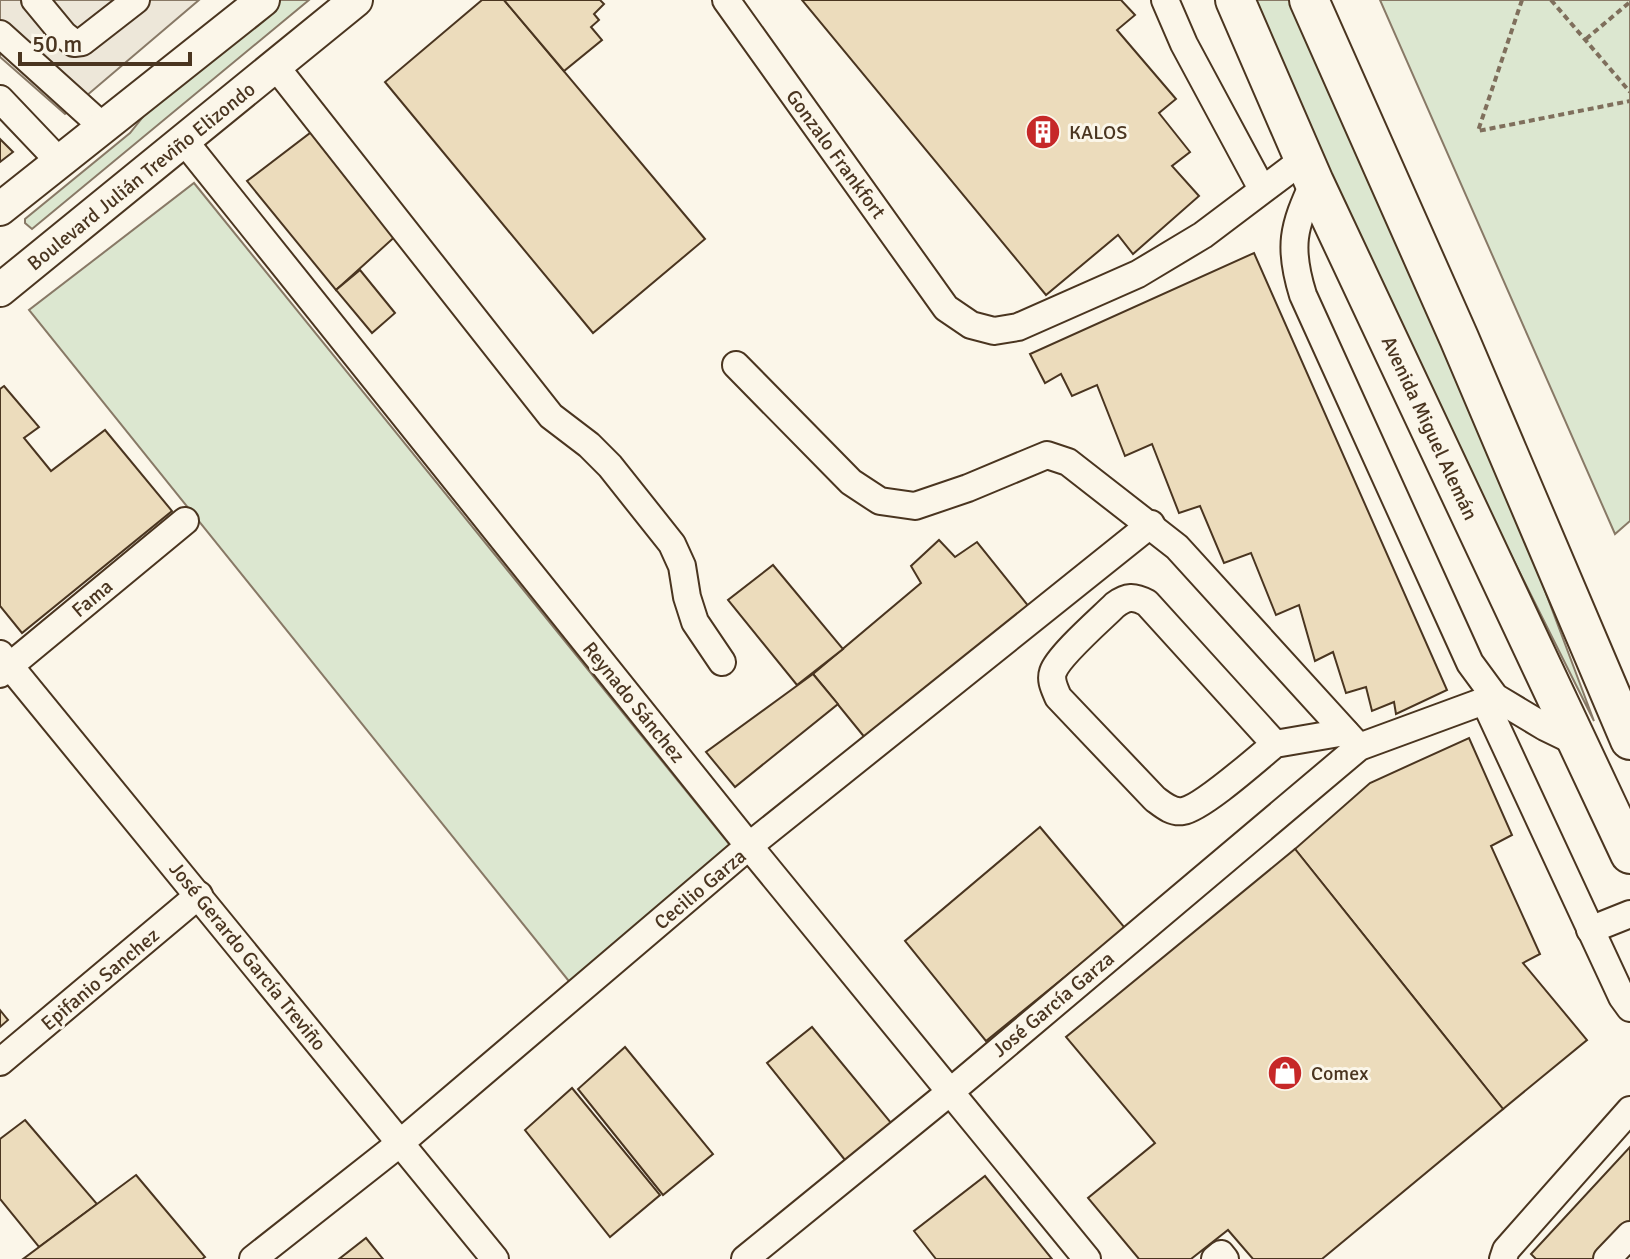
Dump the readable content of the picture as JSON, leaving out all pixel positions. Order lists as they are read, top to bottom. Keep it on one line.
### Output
{"streets":{"highway":["Avenida Miguel Alemán"],"main road":["Boulevard Julián Treviño Elizondo"],"street":["Gonzalo Frankfort","Fama","Reynado Sánchez","Cecilio Garza","José Gerardo García Treviño","Epifanio Sanchez","José García Garza"]},"crossings":[["Boulevard Julián Treviño Elizondo","Reynado Sánchez"],["Fama","José Gerardo García Treviño"],["Reynado Sánchez","Cecilio Garza"],["Reynado Sánchez","José García Garza"],["Cecilio Garza","José Gerardo García Treviño"],["José Gerardo García Treviño","Epifanio Sanchez"]],"places":{"building":["KALOS"],"shop":["Comex"]},"scale_bar":"50 m"}
